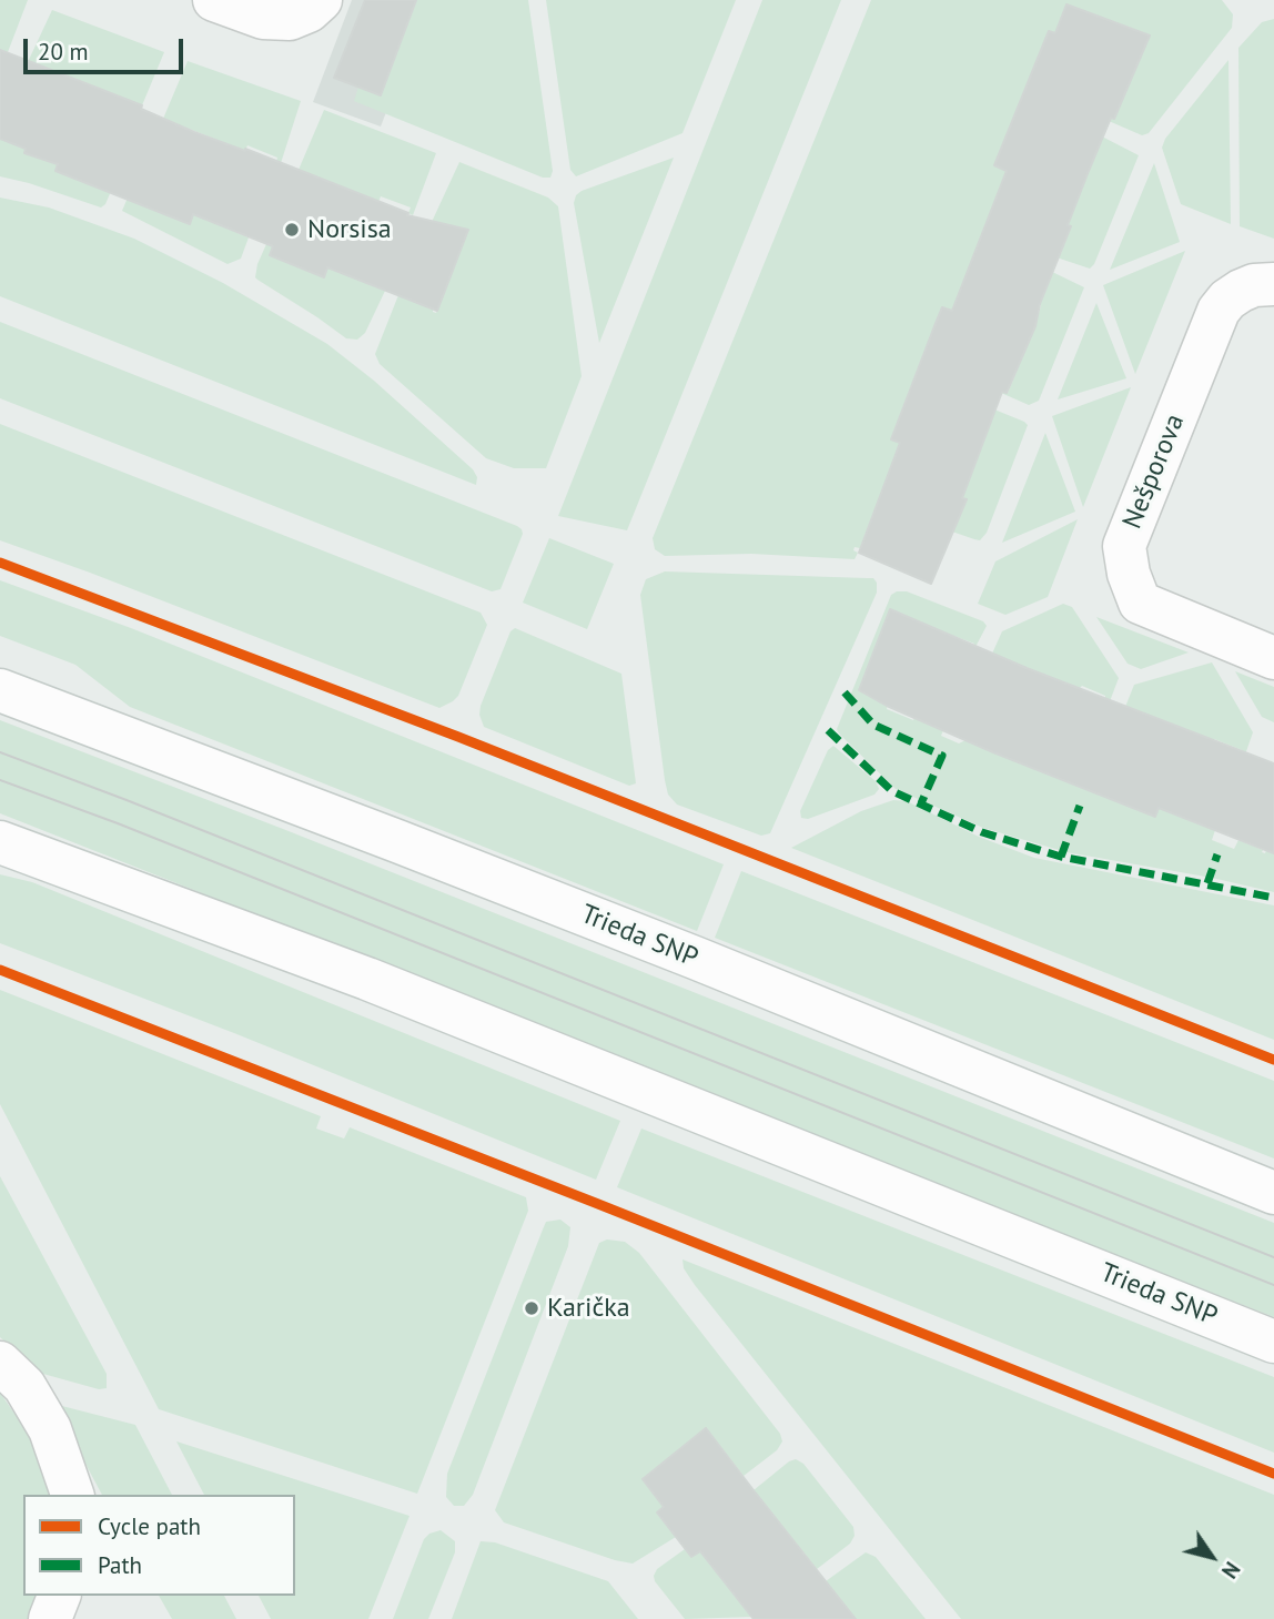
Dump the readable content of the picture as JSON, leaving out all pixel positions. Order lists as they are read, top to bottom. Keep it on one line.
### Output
{"streets":{"street":["Nešporova","Trieda SNP"]},"places":["Norsisa","Karička"],"legend":["Cycle path","Path"],"scale_bar":"20 m","north":"bottom right"}
